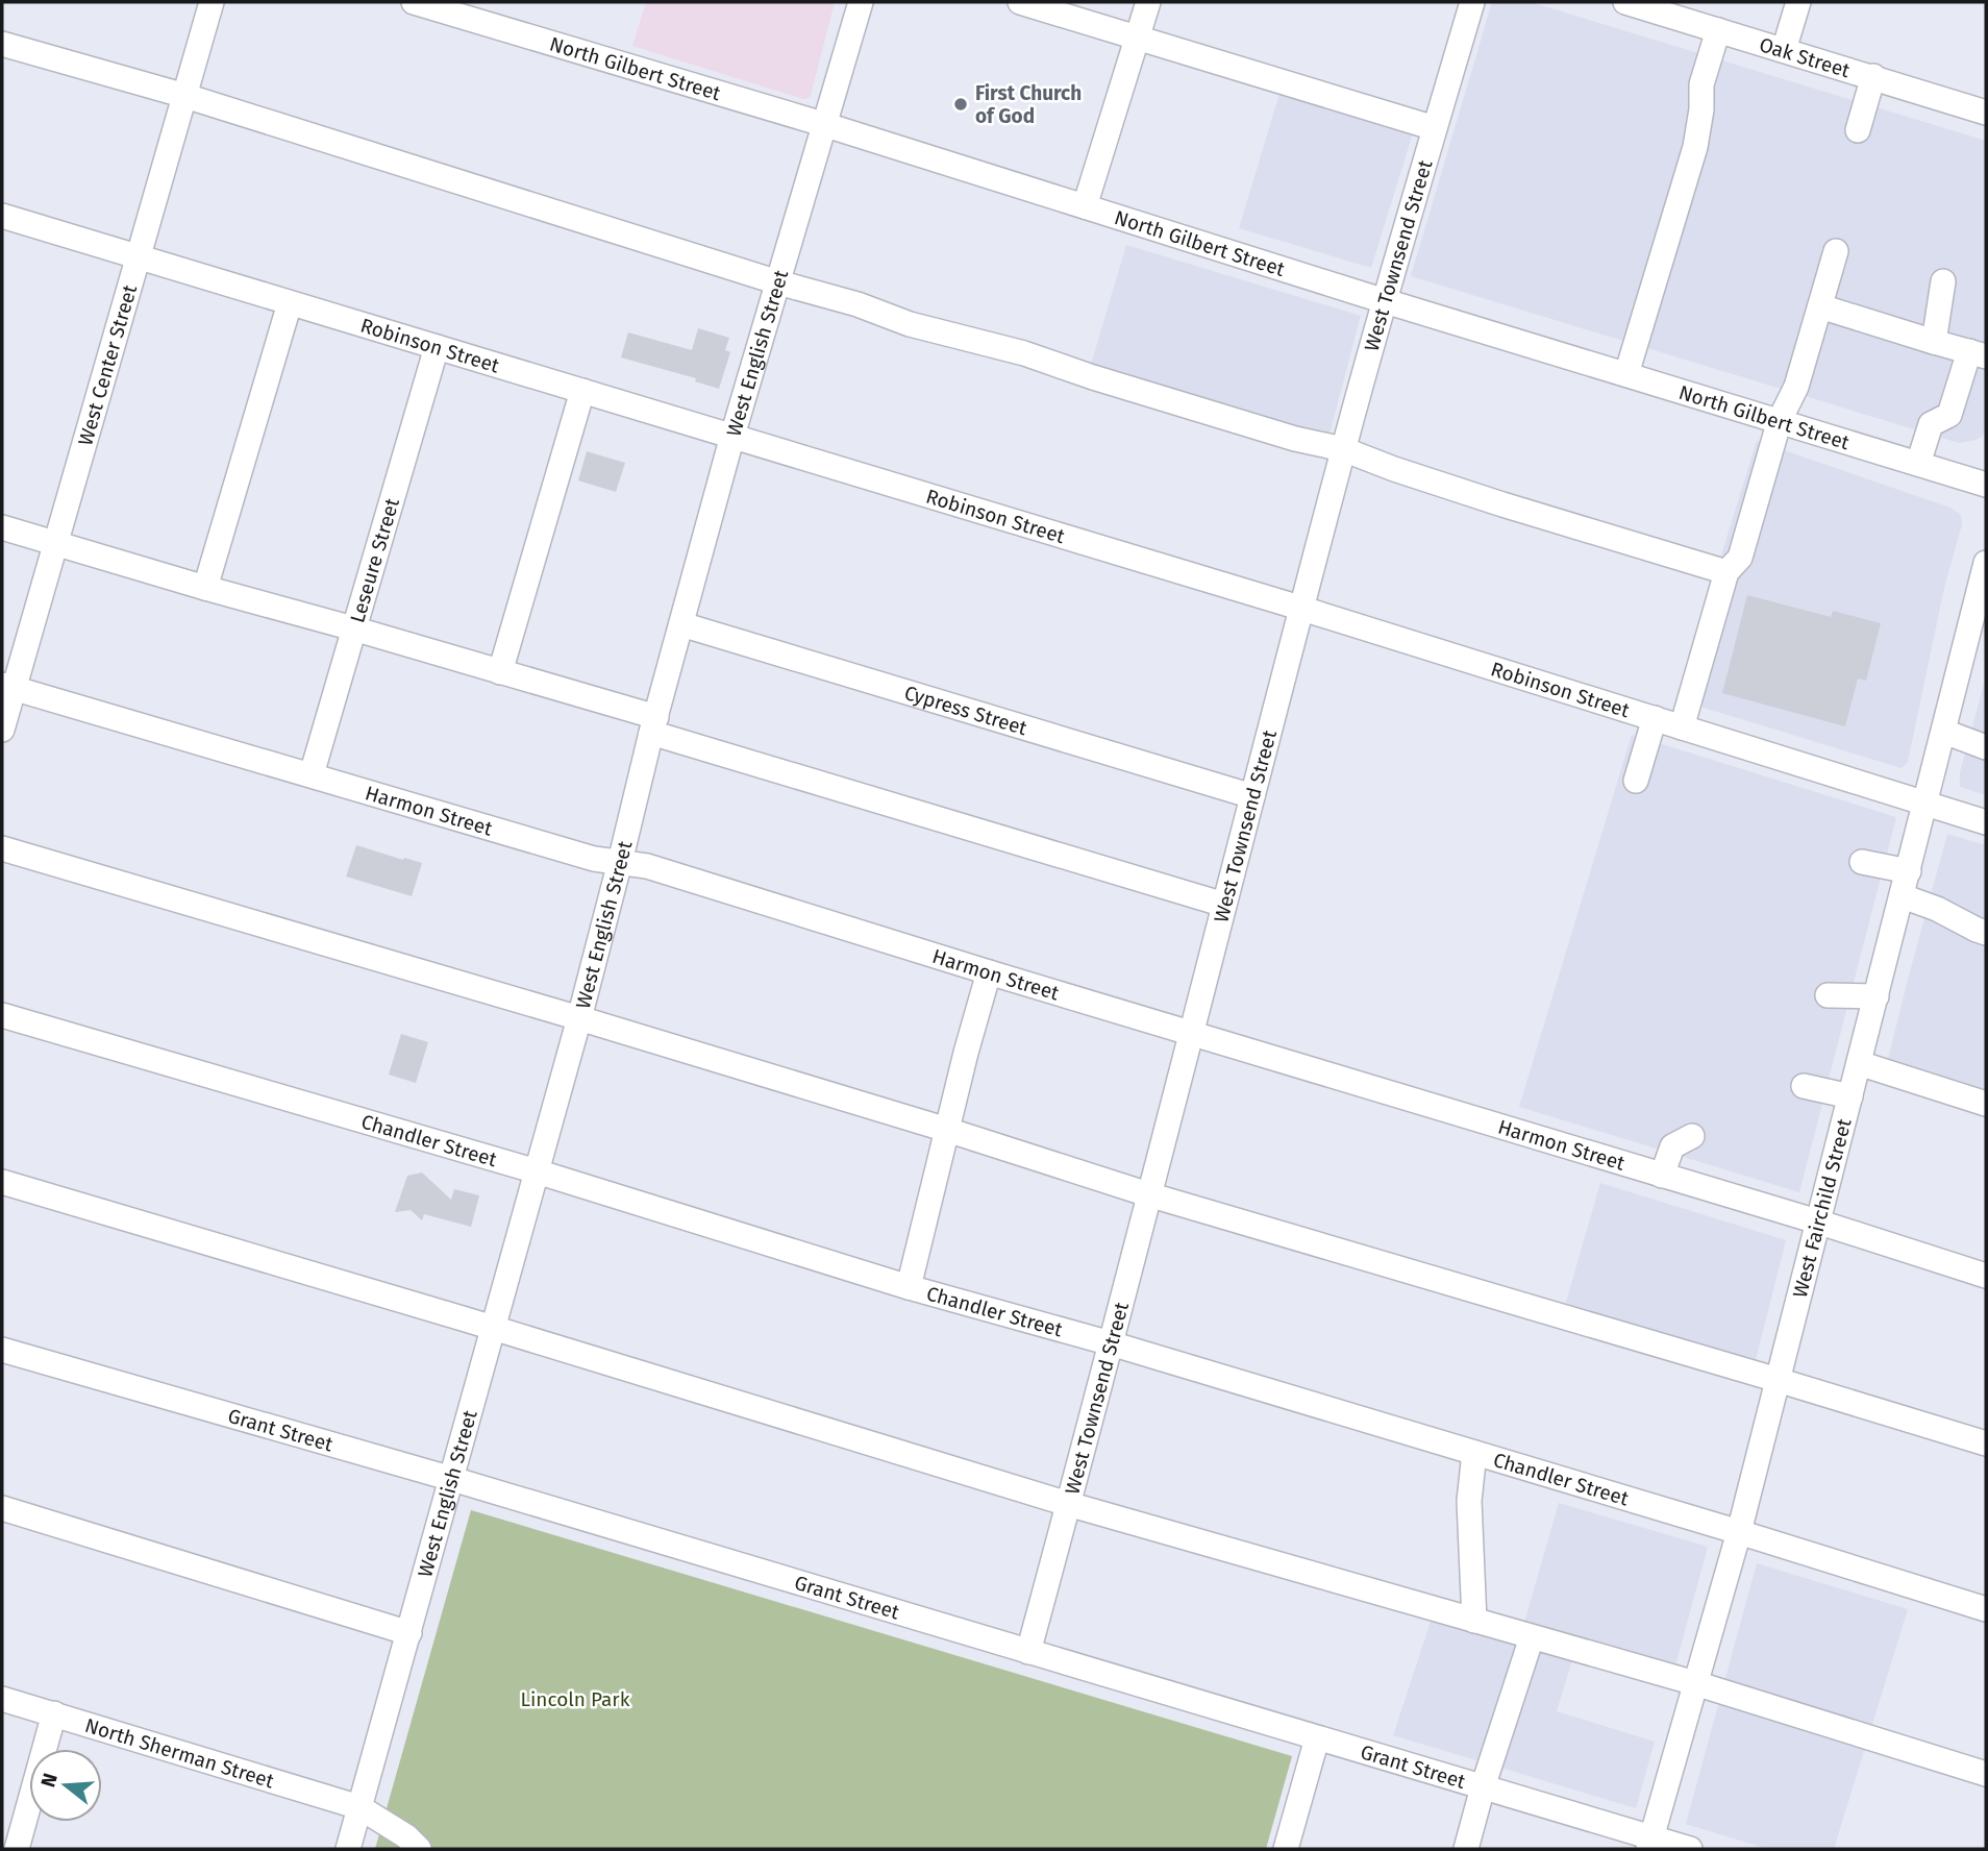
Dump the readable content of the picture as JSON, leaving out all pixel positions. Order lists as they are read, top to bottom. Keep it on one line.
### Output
{"streets":{"street":["Oak Street","North Gilbert Street","West Townsend Street","Robinson Street","West English Street","West Center Street","Leseure Street","Cypress Street","Harmon Street","Chandler Street","West Fairchild Street","Grant Street","North Sherman Street"]},"crossings":[["North Gilbert Street","West Townsend Street"],["North Gilbert Street","West English Street"],["West Townsend Street","Robinson Street"],["West Townsend Street","Cypress Street"],["West Townsend Street","Harmon Street"],["West Townsend Street","Chandler Street"],["West Townsend Street","Grant Street"],["Robinson Street","West English Street"],["Robinson Street","West Center Street"],["Robinson Street","Leseure Street"],["Robinson Street","West Fairchild Street"],["West English Street","Cypress Street"],["West English Street","Harmon Street"],["West English Street","Chandler Street"],["West English Street","Grant Street"],["West English Street","North Sherman Street"],["West Center Street","Harmon Street"],["Leseure Street","Harmon Street"],["Harmon Street","West Fairchild Street"],["Chandler Street","West Fairchild Street"],["West Fairchild Street","Grant Street"]],"parks":["Lincoln Park"],"places":["First Church of God"],"north":"left"}
